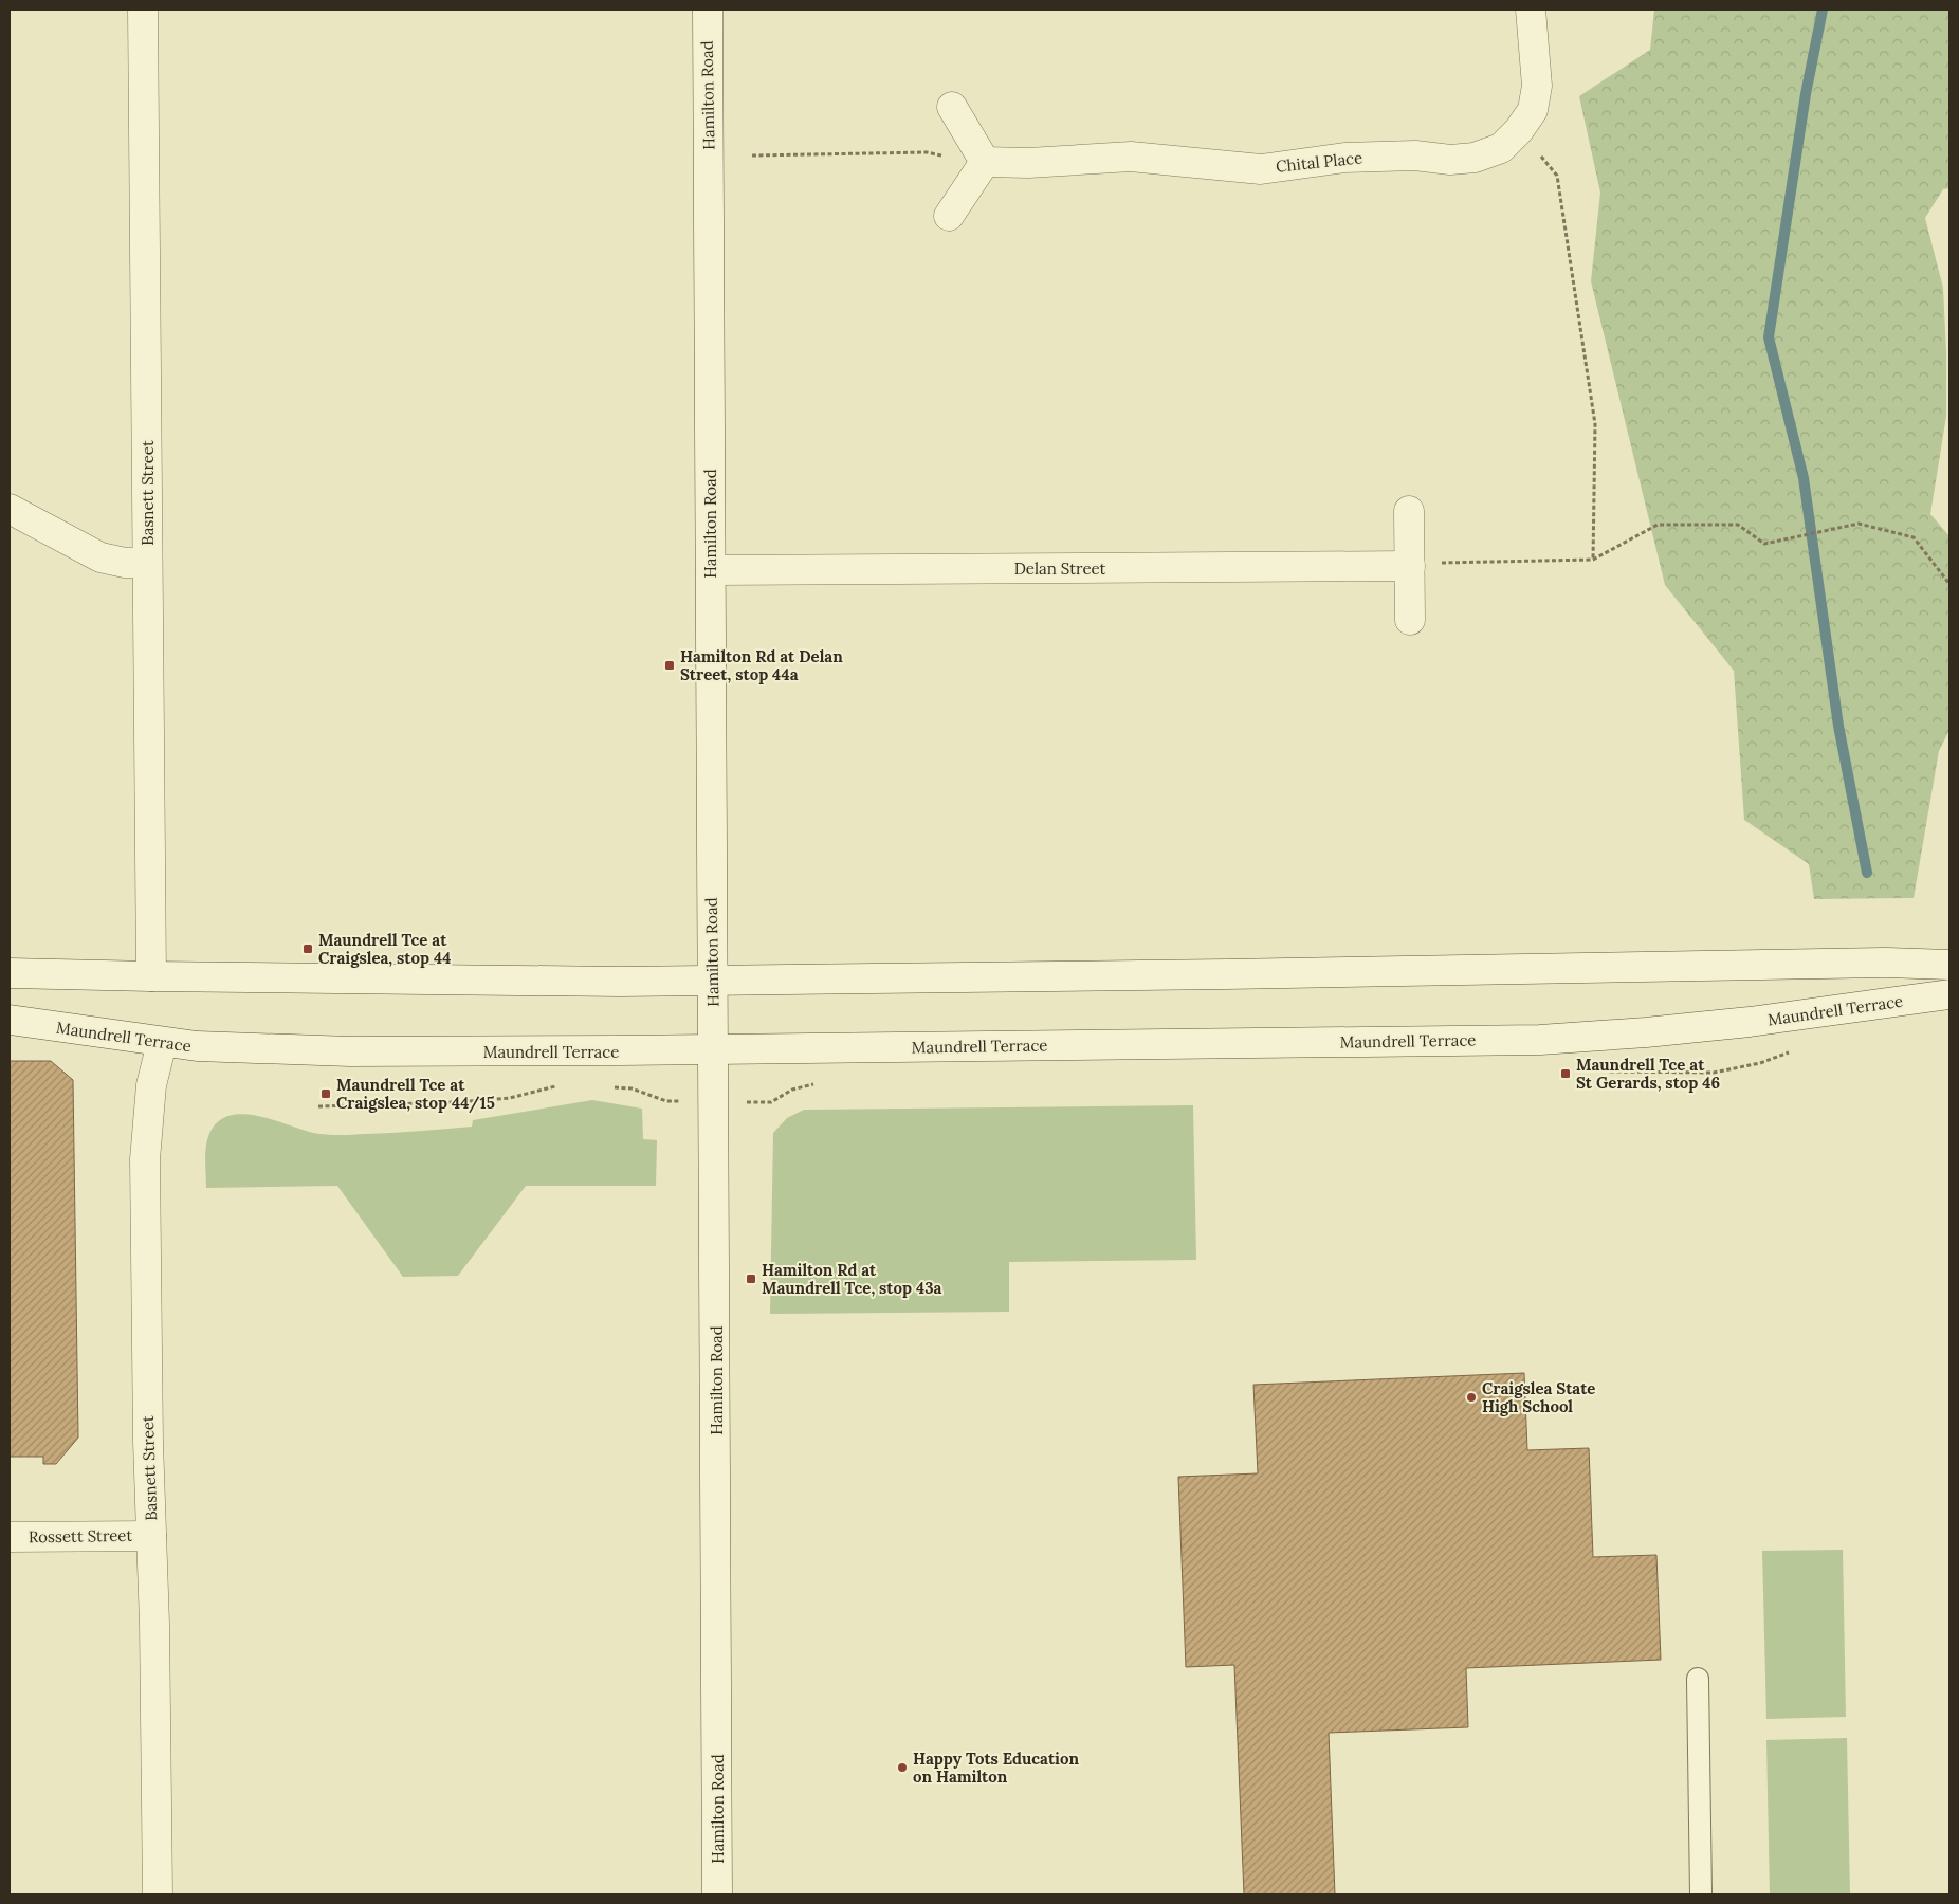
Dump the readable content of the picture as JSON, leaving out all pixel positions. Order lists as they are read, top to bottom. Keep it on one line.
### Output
{"streets":{"main road":["Hamilton Road","Chital Place","Basnett Street","Delan Street","Maundrell Terrace","Rossett Street"]},"crossings":[["Hamilton Road","Delan Street"],["Hamilton Road","Maundrell Terrace"],["Basnett Street","Maundrell Terrace"],["Basnett Street","Rossett Street"]],"places":{"transit":["Hamilton Rd at Delan Street, stop 44a","Maundrell Tce at Craigslea, stop 44","Maundrell Tce at St Gerards, stop 46","Maundrell Tce at Craigslea, stop 44/15","Hamilton Rd at Maundrell Tce, stop 43a"],"other":["Craigslea State High School","Happy Tots Education on Hamilton"]}}
